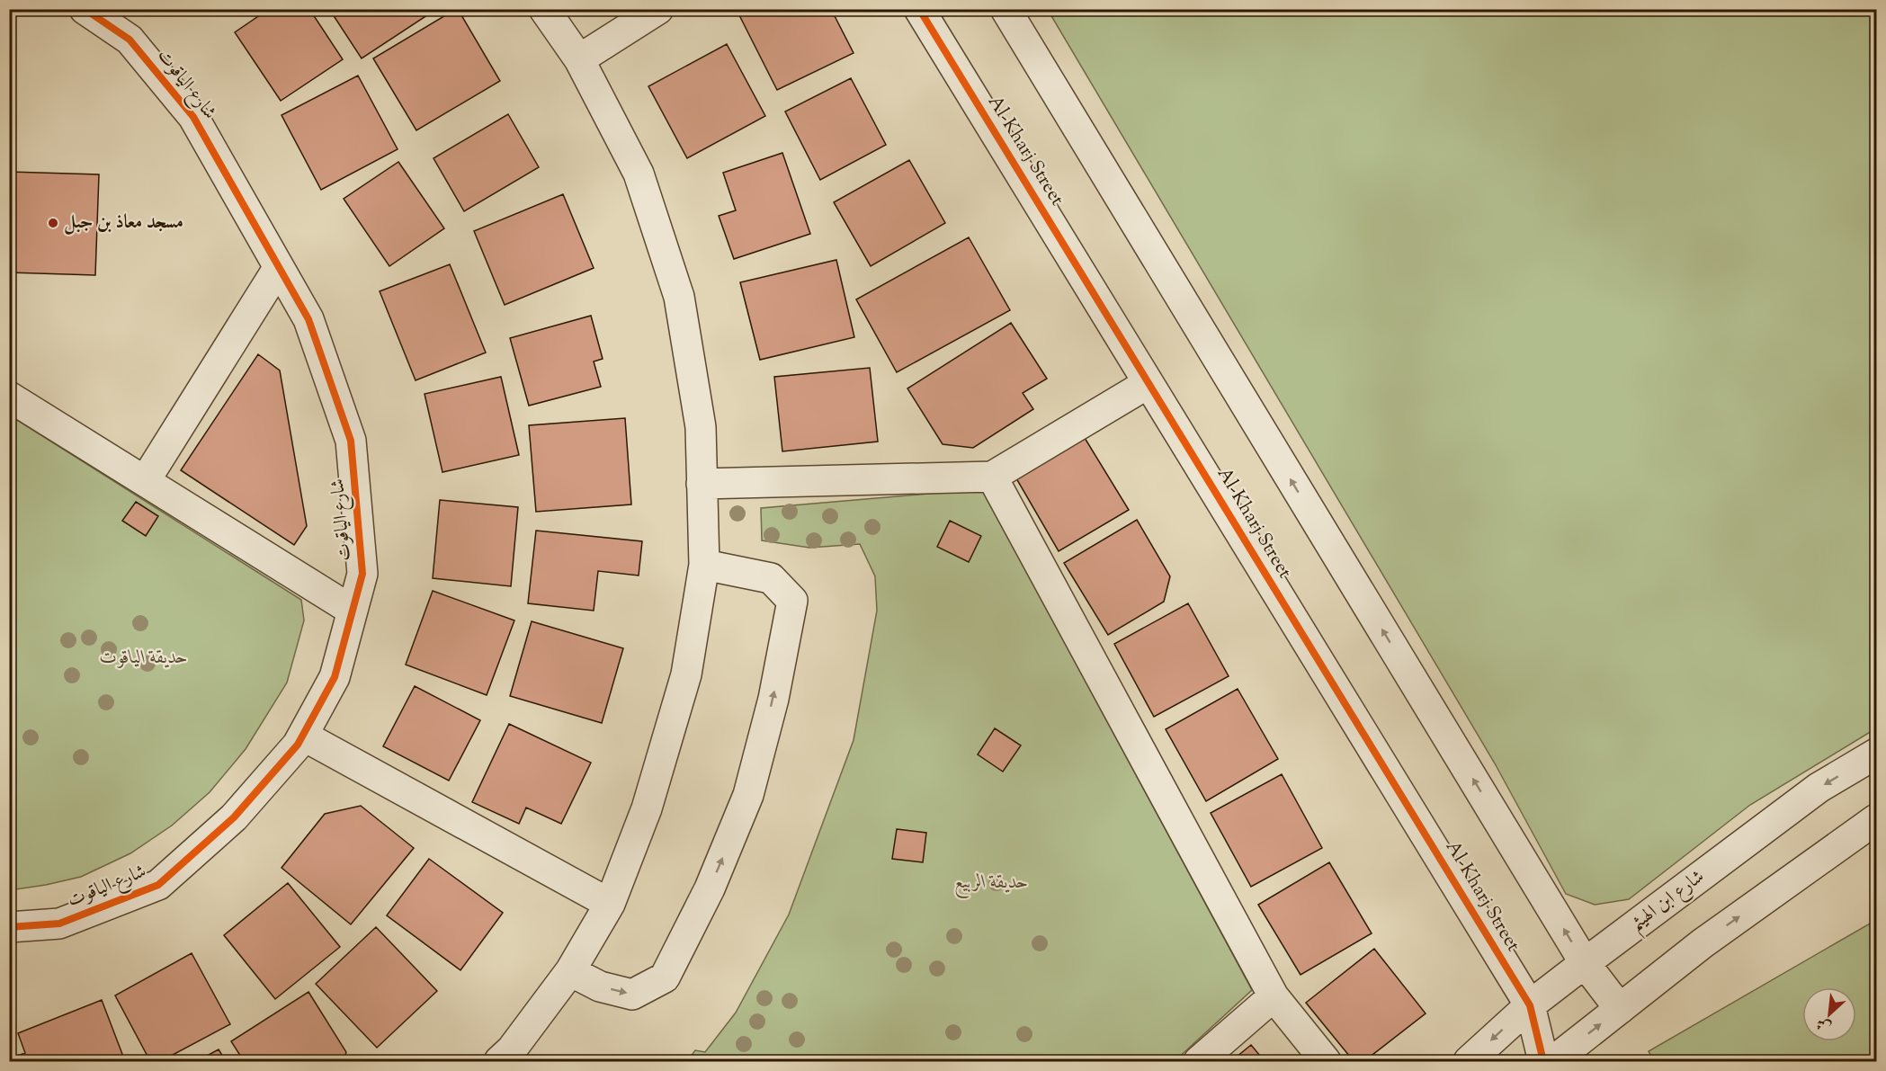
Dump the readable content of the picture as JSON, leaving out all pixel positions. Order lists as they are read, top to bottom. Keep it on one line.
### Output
{"streets":{"street":["شارع الياقوت","Al-Kharj Street","شارع ابن الهيثم"]},"crossings":[["Al-Kharj Street","شارع ابن الهيثم"]],"parks":["حديقة الياقوت","حديقة الربيع"],"places":["مسجد معاذ بن جبل"],"north":"bottom left"}
